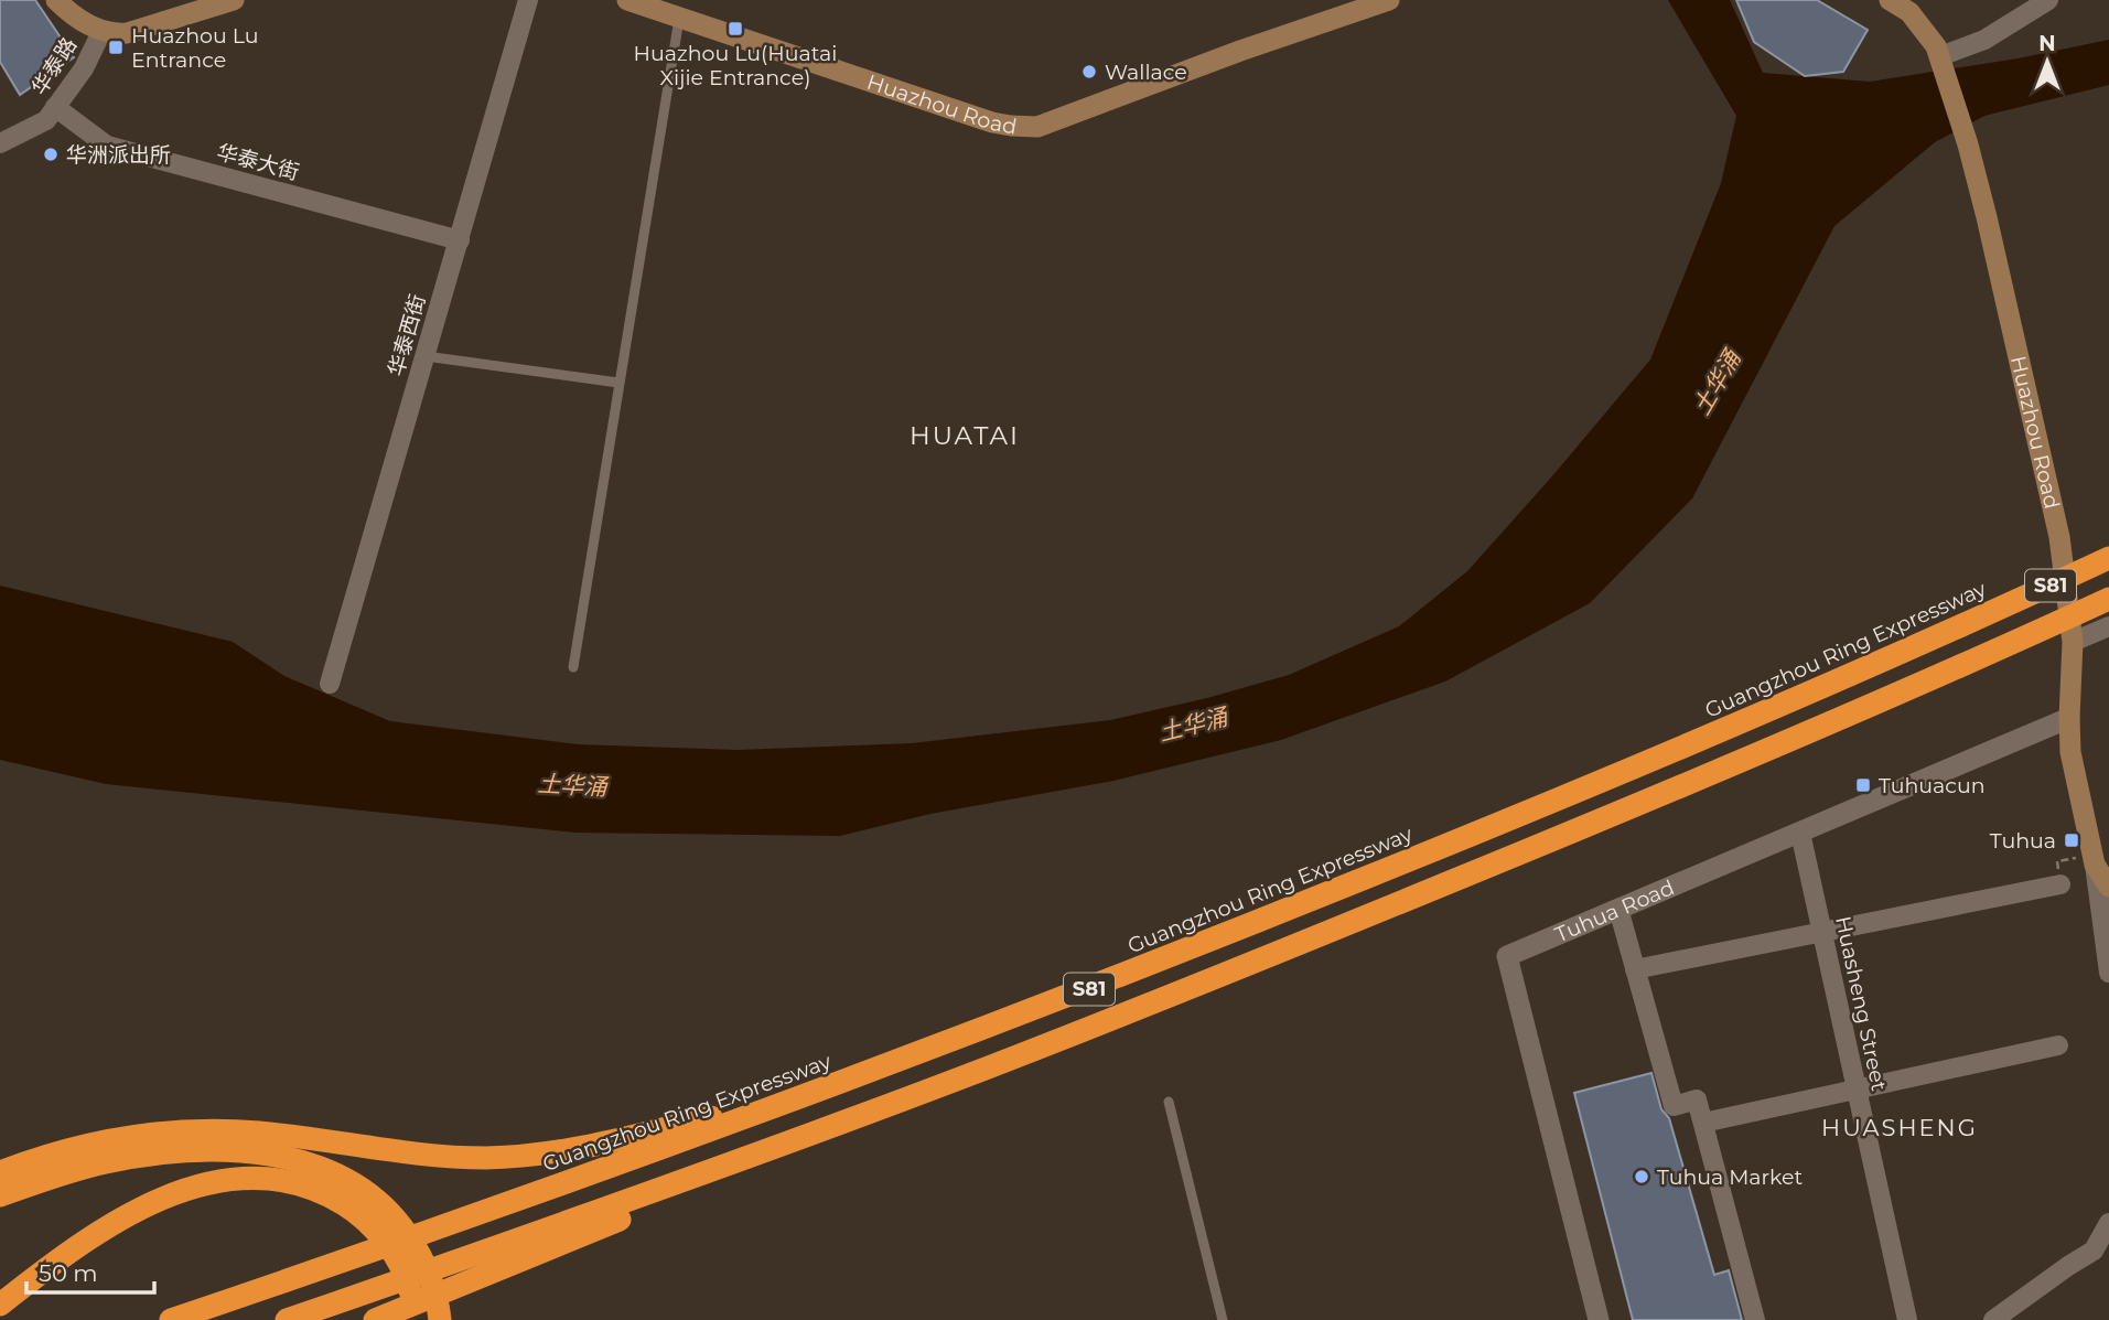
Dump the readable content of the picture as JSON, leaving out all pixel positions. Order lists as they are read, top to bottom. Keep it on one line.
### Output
{"streets":{"highway":["S81","Guangzhou Ring Expressway"],"main road":["Huazhou Road"],"street":["华泰路","华泰大街","华泰西街","Tuhua Road","Huasheng Street"]},"crossings":[["华泰路","华泰大街"],["Huazhou Road","Tuhua Road"],["华泰大街","华泰西街"],["Tuhua Road","Huasheng Street"]],"districts":["HUATAI","HUASHENG"],"water":["土华涌"],"places":{"transit":["Huazhou Lu(Huatai Xijie Entrance)","Huazhou Lu Entrance","Tuhuacun","Tuhua"],"other":["Wallace","华洲派出所","Tuhua Market"]},"scale_bar":"50 m","north":"top"}
